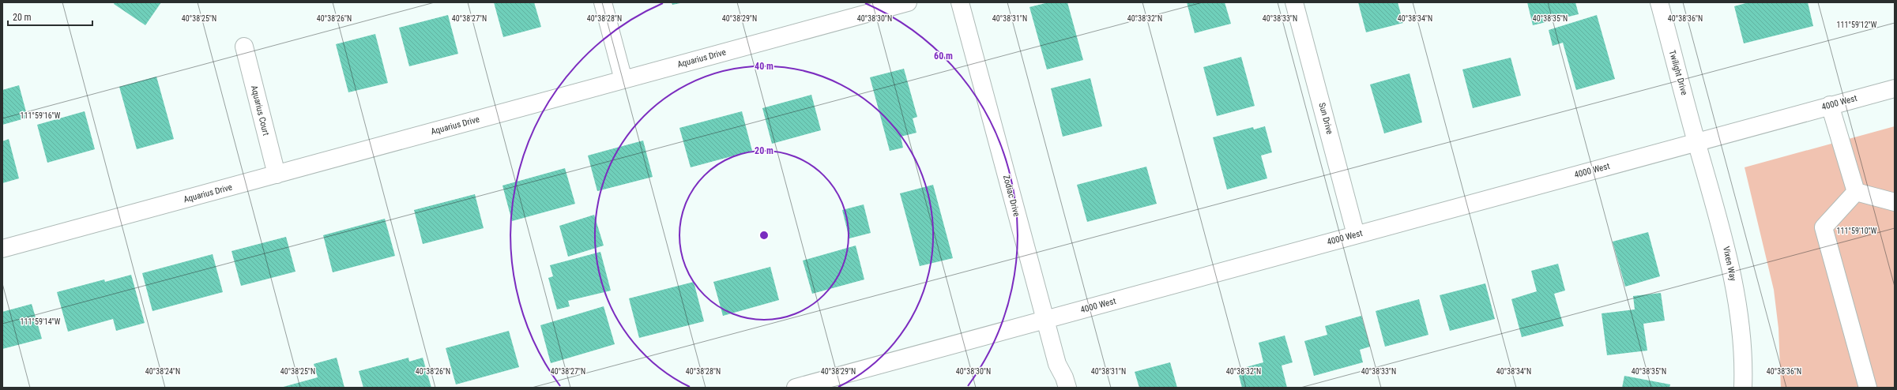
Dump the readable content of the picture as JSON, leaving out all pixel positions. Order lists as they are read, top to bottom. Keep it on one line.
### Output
{"streets":{"street":["Aquarius Drive","Twilight Drive","4000 West","Aquarius Court","Sun Drive","Zodiac Drive","Vixen Way"]},"crossings":[["Aquarius Drive","Aquarius Court"],["Twilight Drive","4000 West"],["Twilight Drive","Vixen Way"],["4000 West","Sun Drive"],["4000 West","Zodiac Drive"],["4000 West","Vixen Way"]],"scale_bar":"20 m","coordinates":["40°38'25\"N","40°38'26\"N","40°38'27\"N","40°38'28\"N","40°38'29\"N","40°38'30\"N","40°38'31\"N","40°38'32\"N","40°38'33\"N","40°38'34\"N","40°38'35\"N","40°38'36\"N","111°59'12\"W","111°59'16\"W","111°59'10\"W","111°59'14\"W","40°38'24\"N"],"rings":["60 m","40 m","20 m"]}
